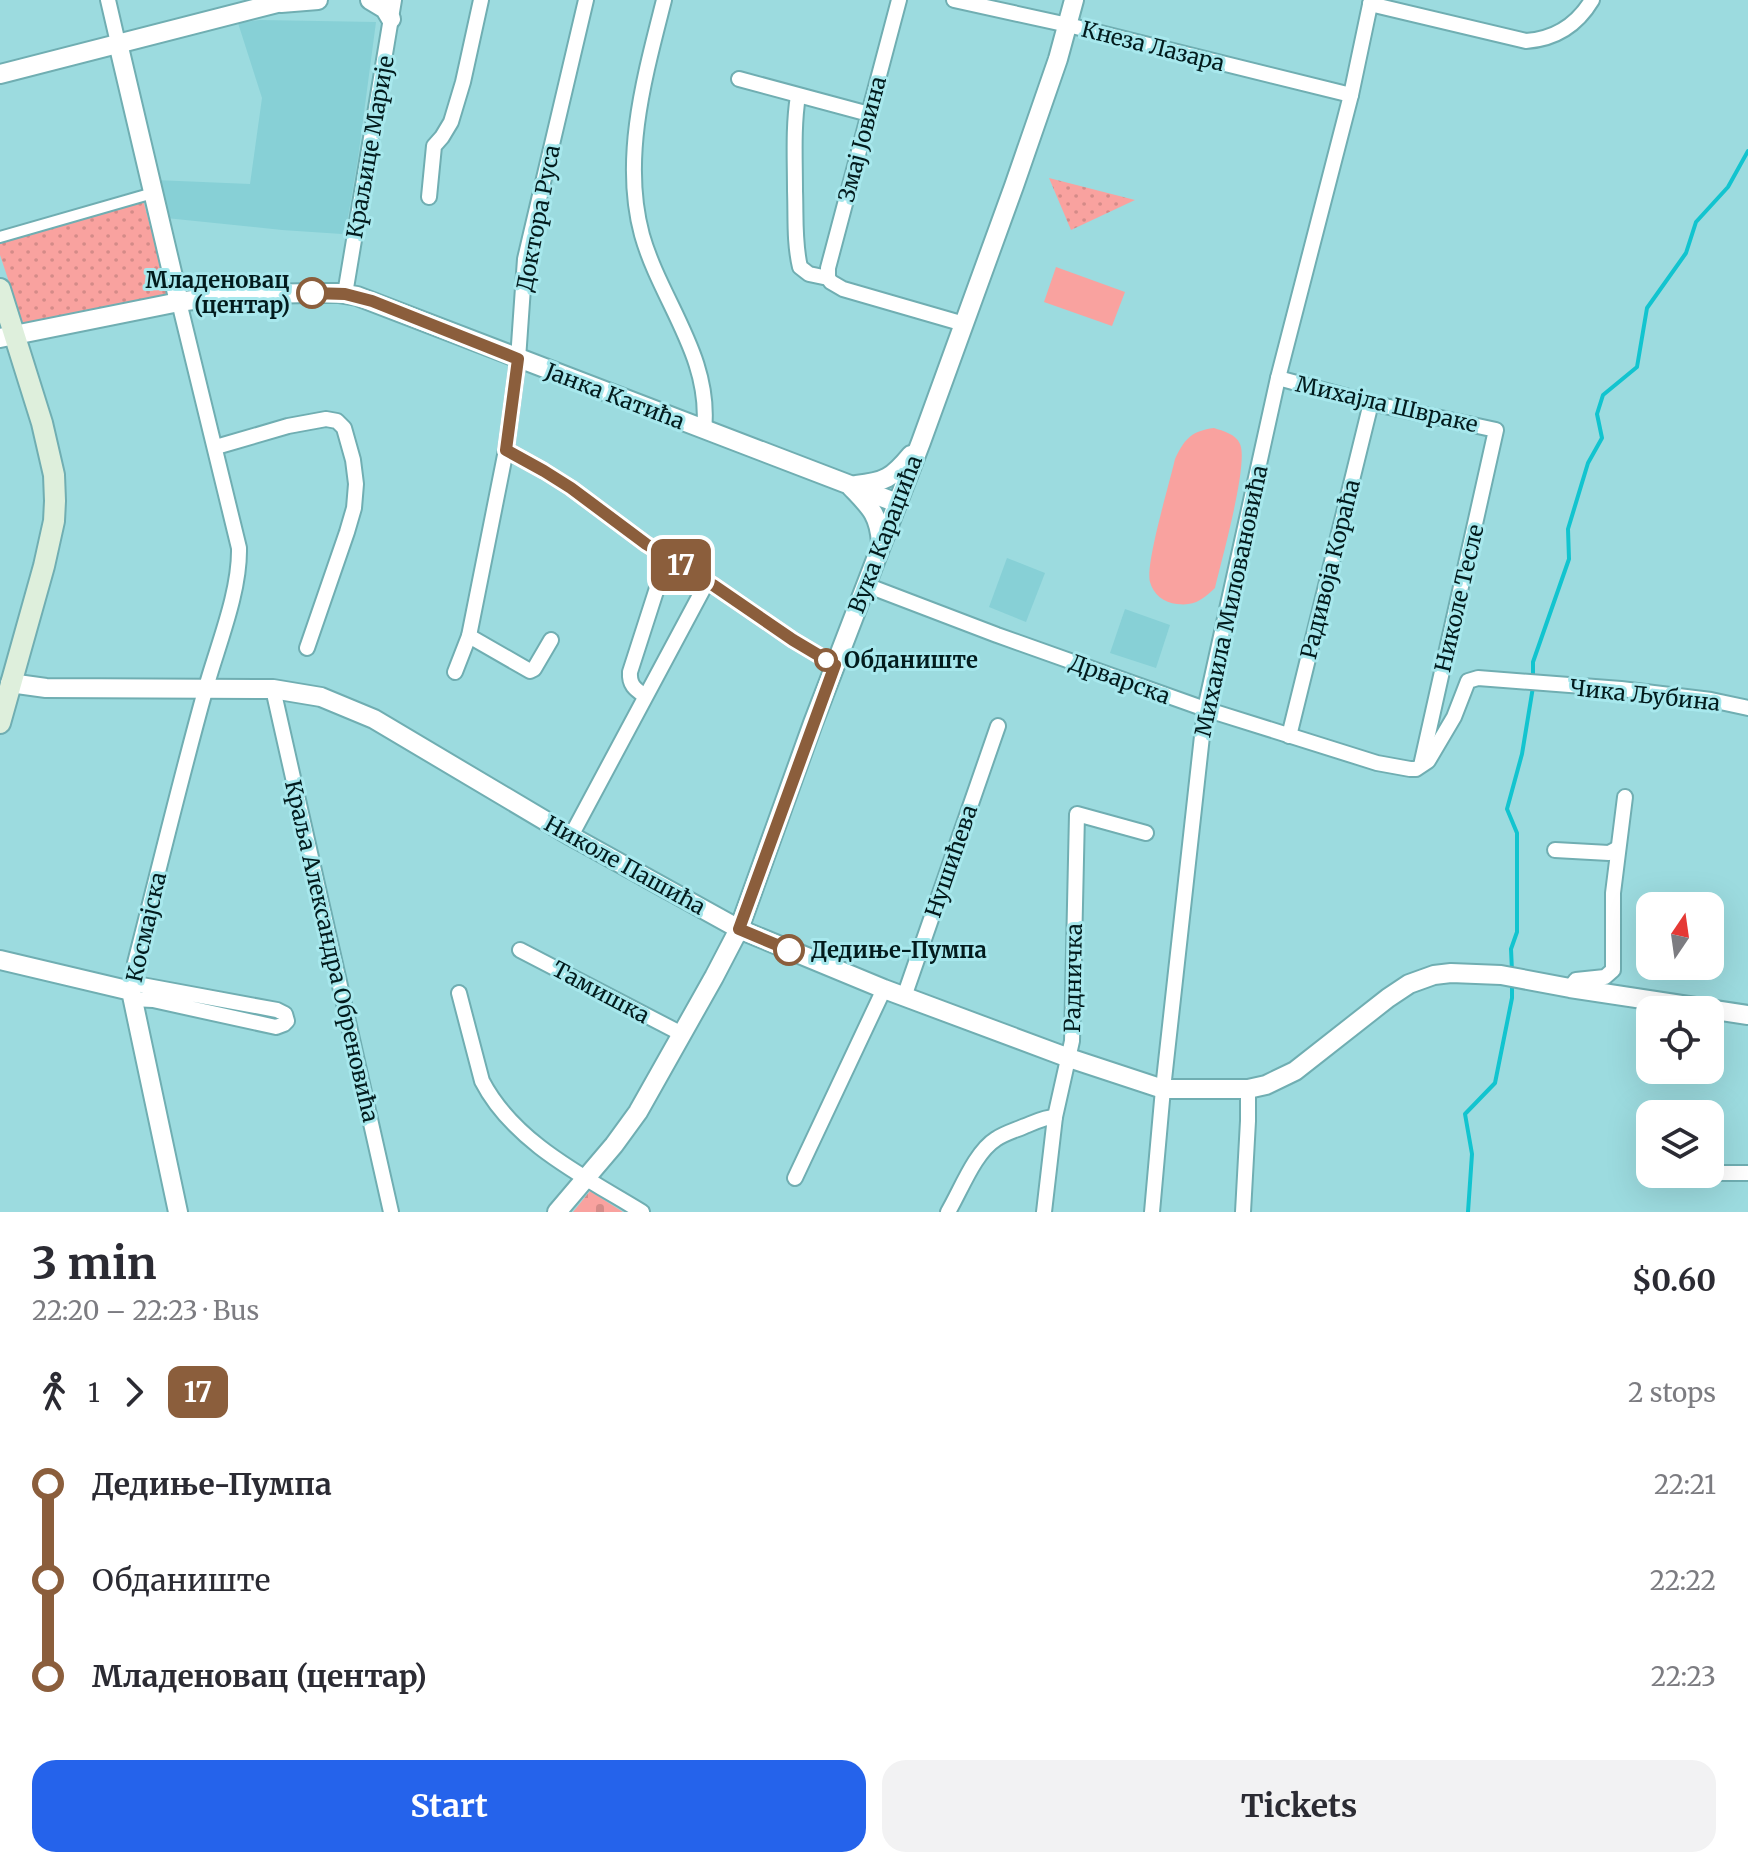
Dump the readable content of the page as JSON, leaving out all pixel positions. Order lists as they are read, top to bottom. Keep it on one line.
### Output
{"streets":{"street":["Кнеза Лазара","Змај Јовина","Краљице Марије","Доктора Руса","Јанка Катића","Михајла Швраке","Вука Караџића","Радивоја Кораћа","Николе Тесле","Михаила Миловановића","Дрварска","Чика Љубина","Нушићева","Николе Пашића","Космајска","Краља Александра Обреновића","Радничка","Тамишка"]},"crossings":[["Кнеза Лазара","Вука Караџића"],["Кнеза Лазара","Михаила Миловановића"],["Краљице Марије","Јанка Катића"],["Доктора Руса","Јанка Катића"],["Јанка Катића","Вука Караџића"],["Михајла Швраке","Радивоја Кораћа"],["Михајла Швраке","Николе Тесле"],["Михајла Швраке","Михаила Миловановића"],["Вука Караџића","Дрварска"],["Вука Караџића","Николе Пашића"],["Вука Караџића","Тамишка"],["Радивоја Кораћа","Дрварска"],["Николе Тесле","Дрварска"],["Николе Тесле","Чика Љубина"],["Михаила Миловановића","Дрварска"],["Михаила Миловановића","Николе Пашића"],["Дрварска","Чика Љубина"],["Нушићева","Николе Пашића"],["Николе Пашића","Космајска"],["Николе Пашића","Краља Александра Обреновића"],["Николе Пашића","Радничка"]],"places":["Младеновац (центар)","Обданиште","Дедиње-Пумпа"],"lines":["bus line 17"],"north":"top","page":{"on_map":"17","heading":["3 min","22:20 – 22:23 · Bus","$0.60"],"legs":["1","17","2 stops"],"list":[{"name":"Дедиње-Пумпа","value":"22:21"},{"name":"Обданиште","value":"22:22"},{"name":"Младеновац (центар)","value":"22:23"}],"buttons":["Start","Tickets"]}}
